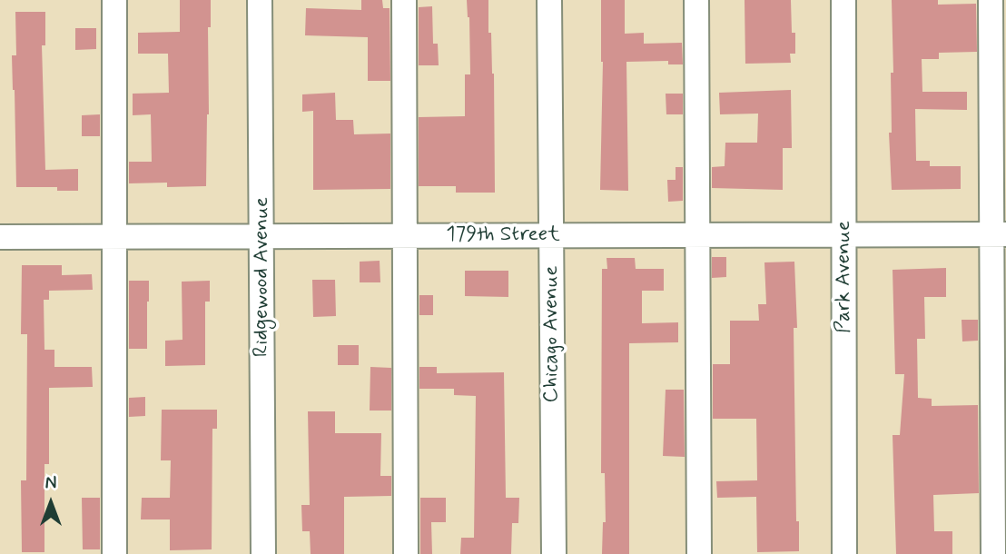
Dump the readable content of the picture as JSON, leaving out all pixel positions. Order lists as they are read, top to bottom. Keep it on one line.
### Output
{"streets":{"street":["179th Street","Ridgewood Avenue","Park Avenue","Chicago Avenue"]},"crossings":[["179th Street","Ridgewood Avenue"],["179th Street","Park Avenue"],["179th Street","Chicago Avenue"]],"north":"top"}
